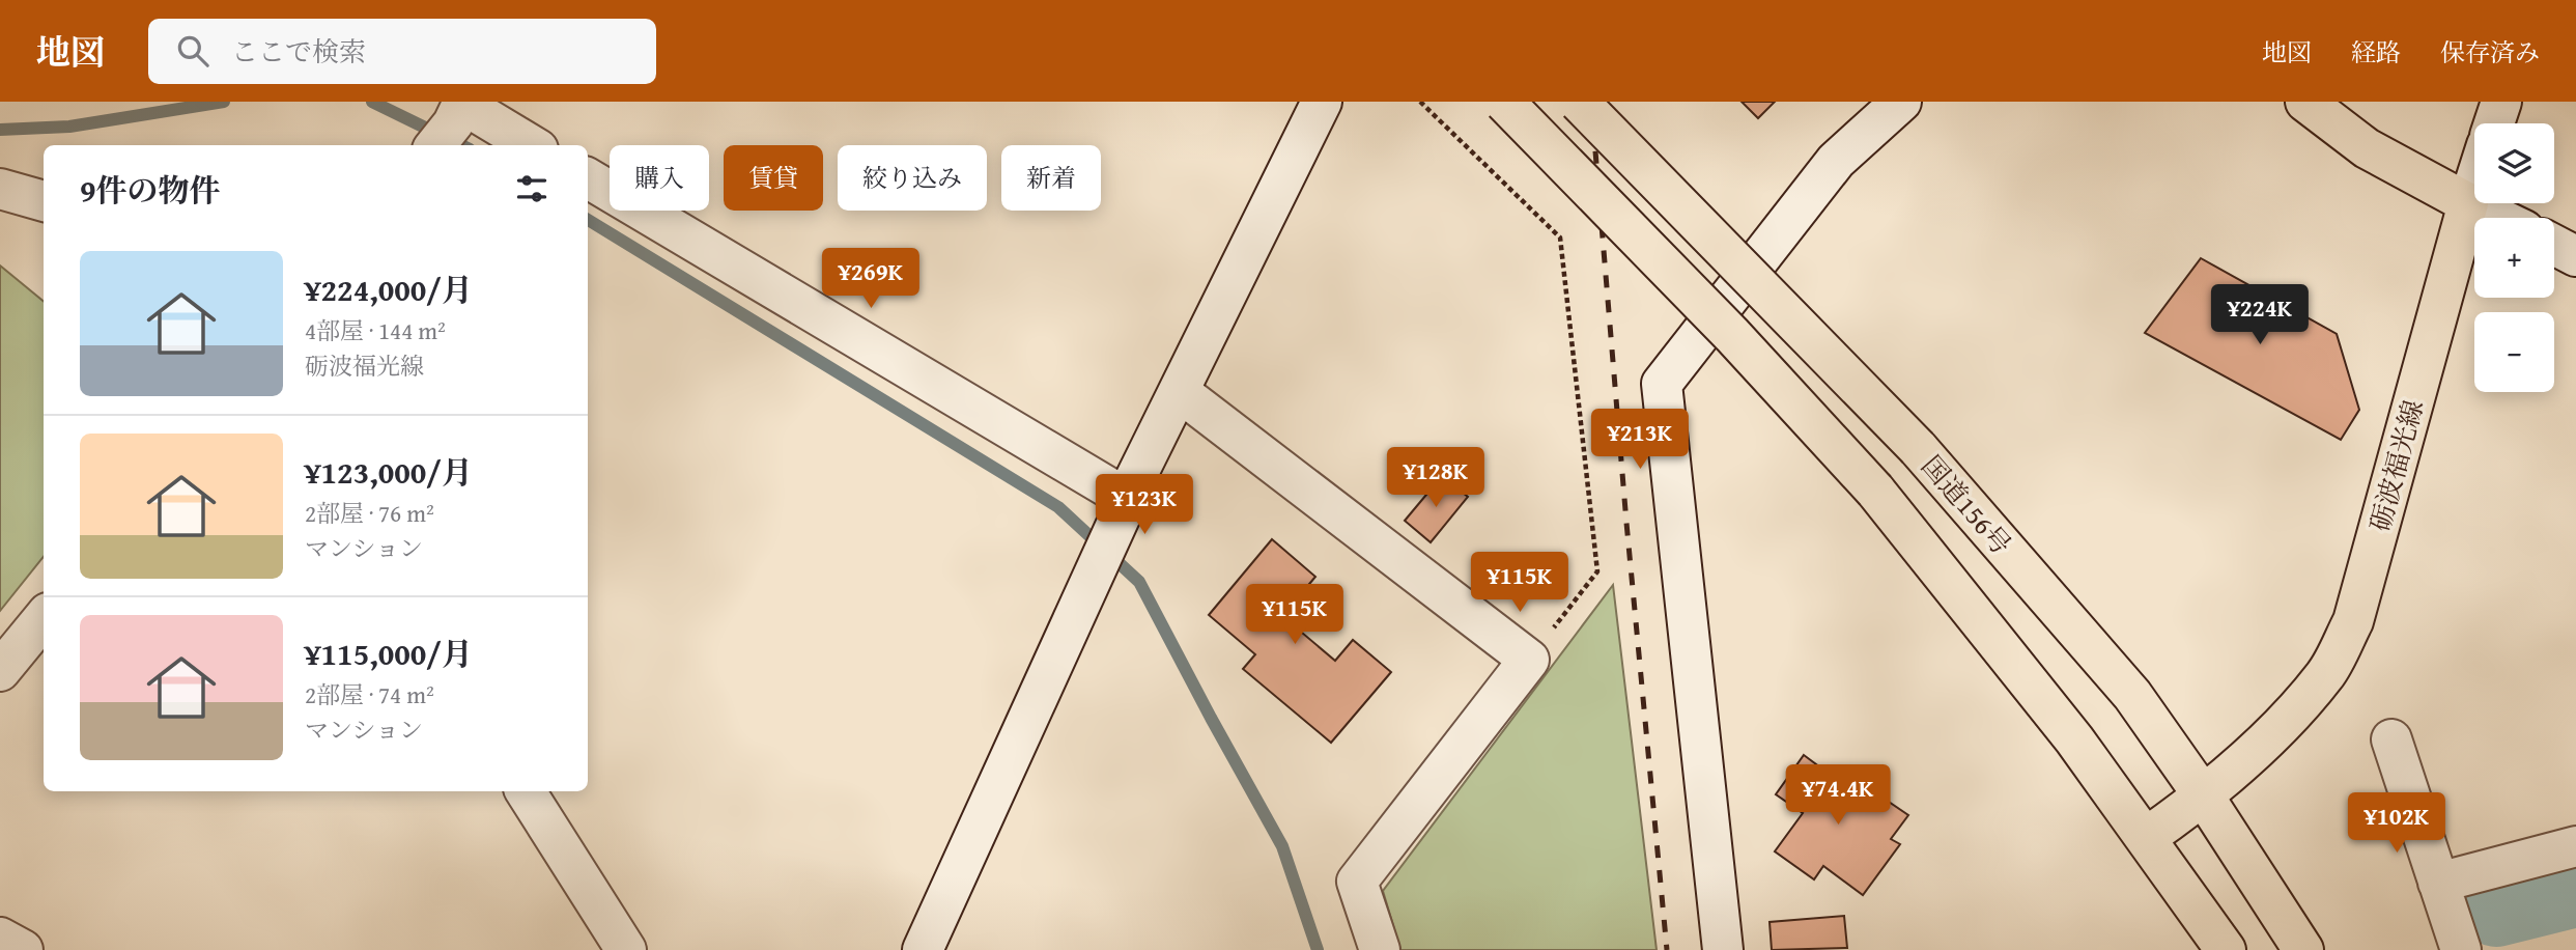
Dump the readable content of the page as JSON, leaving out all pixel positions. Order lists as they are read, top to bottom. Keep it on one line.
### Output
{"streets":{"main road":["砺波福光線","国道156号"]},"crossings":[["砺波福光線","国道156号"]],"page":{"header":"地図","search":"ここで検索","nav":["地図","経路","保存済み"],"map_buttons":["+","−"],"chip":["購入","賃貸","絞り込み","新着"],"heading":"9件の物件","list":[{"name":"¥224,000/月","note":"4部屋 · 144 m² · 砺波福光線"},{"name":"¥123,000/月","note":"2部屋 · 76 m² · マンション"},{"name":"¥115,000/月","note":"2部屋 · 74 m² · マンション"}],"price":["¥269K","¥224K","¥213K","¥128K","¥123K","¥115K","¥115K","¥74.4K","¥102K"]}}
